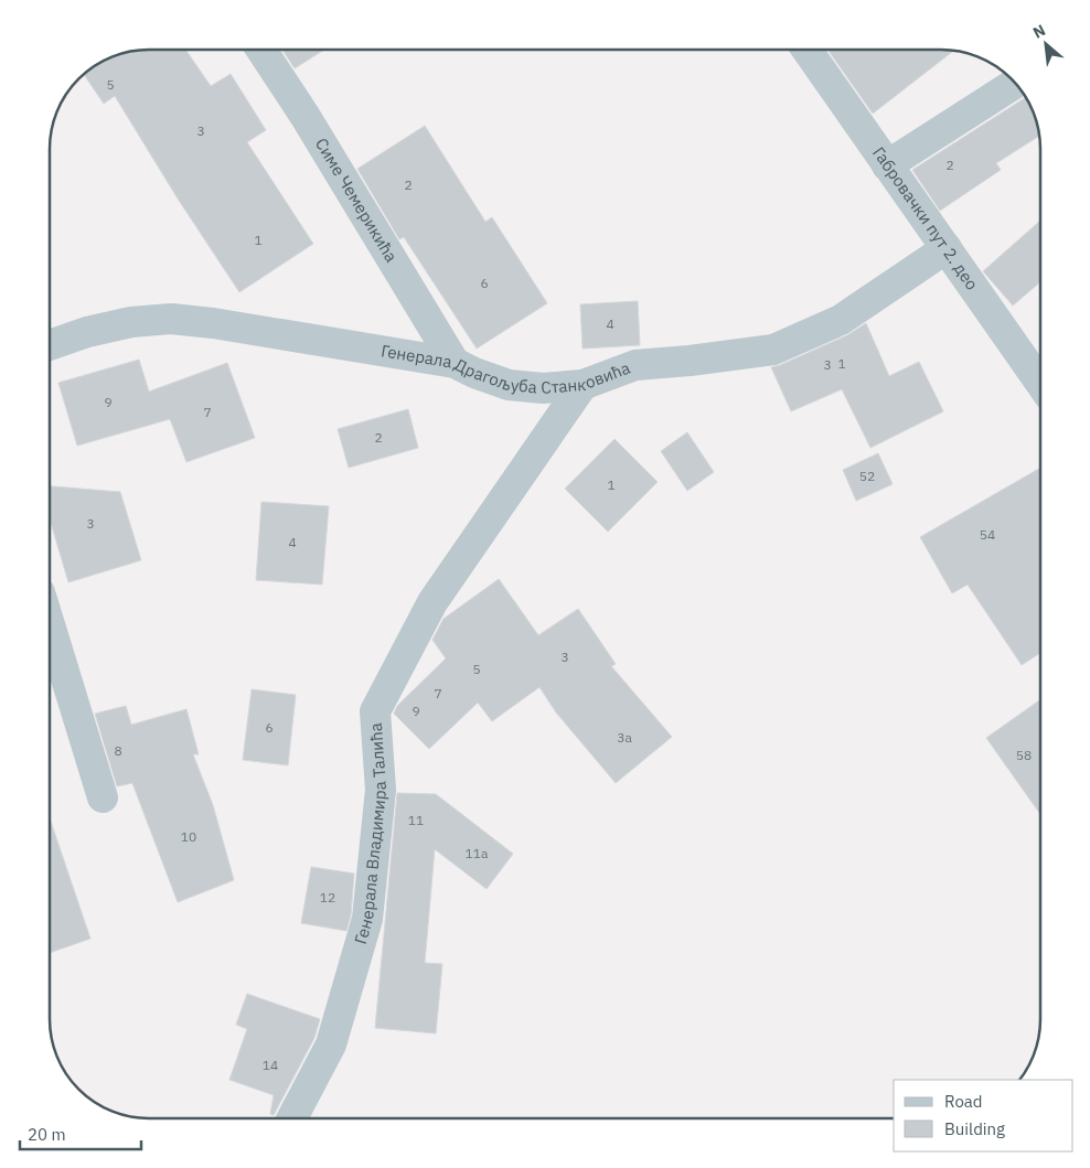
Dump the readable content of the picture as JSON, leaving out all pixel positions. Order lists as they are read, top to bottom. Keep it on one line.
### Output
{"streets":{"street":["Симе Чемерикића","Габровачки пут 2. део","Генерала Драгољуба Станковића","Генерала Владимира Талића"]},"crossings":[["Симе Чемерикића","Генерала Драгољуба Станковића"],["Габровачки пут 2. део","Генерала Драгољуба Станковића"],["Генерала Драгољуба Станковића","Генерала Владимира Талића"]],"house_numbers":["5","3","2","2","1","6","4","1","3","9","7","2","52","1","3","54","4","3","5","7","9","6","3a","8","58","11","10","11a","12","14"],"legend":["Road","Building"],"scale_bar":"20 m","north":"top left"}
